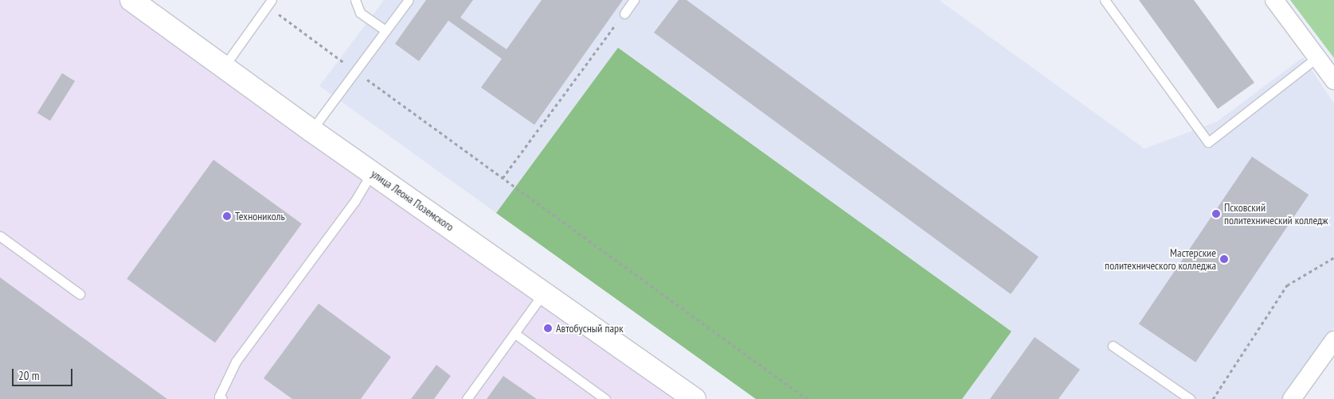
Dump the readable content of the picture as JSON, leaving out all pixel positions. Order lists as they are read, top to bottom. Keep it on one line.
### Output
{"streets":{"highway":["улица Леона Поземского"]},"places":["Псковский политехнический колледж","Технониколь","Мастерские политехнического колледжа","Автобусный парк"],"scale_bar":"20 m"}
